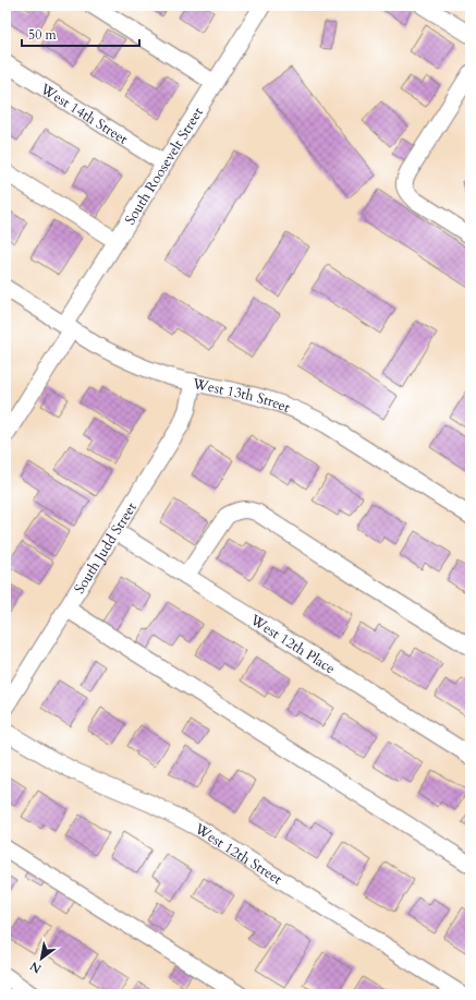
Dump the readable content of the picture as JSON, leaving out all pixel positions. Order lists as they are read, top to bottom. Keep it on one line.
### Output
{"streets":{"street":["West 14th Street","South Roosevelt Street","West 13th Street","South Judd Street","West 12th Place","West 12th Street"]},"crossings":[["West 14th Street","South Roosevelt Street"],["South Roosevelt Street","West 13th Street"],["West 13th Street","South Judd Street"],["South Judd Street","West 12th Place"]],"scale_bar":"50 m","north":"bottom left"}
